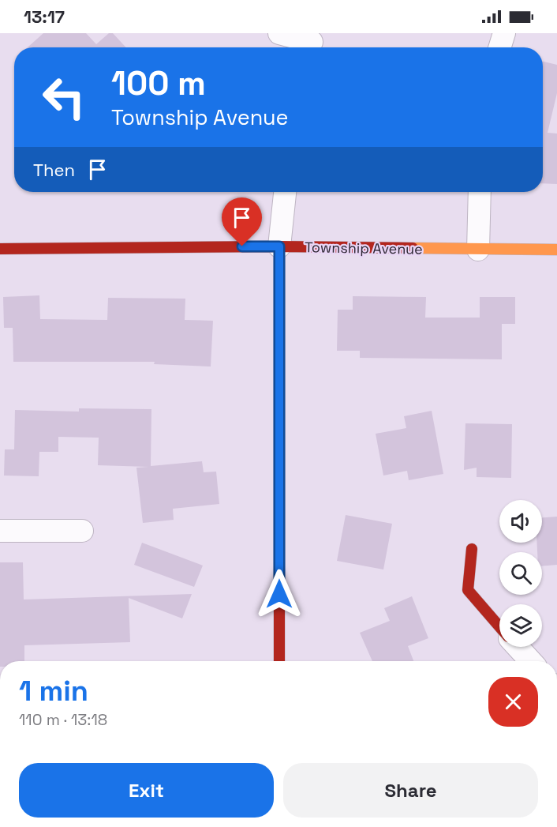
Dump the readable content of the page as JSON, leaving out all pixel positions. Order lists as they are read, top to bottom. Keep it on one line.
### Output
{"streets":{"street":["Township Avenue"]},"page":{"status":"13:17","turn":["100 m","Township Avenue"],"then":"Then","heading":["1 min","110 m · 13:18"],"buttons":["Exit","Share"]}}
